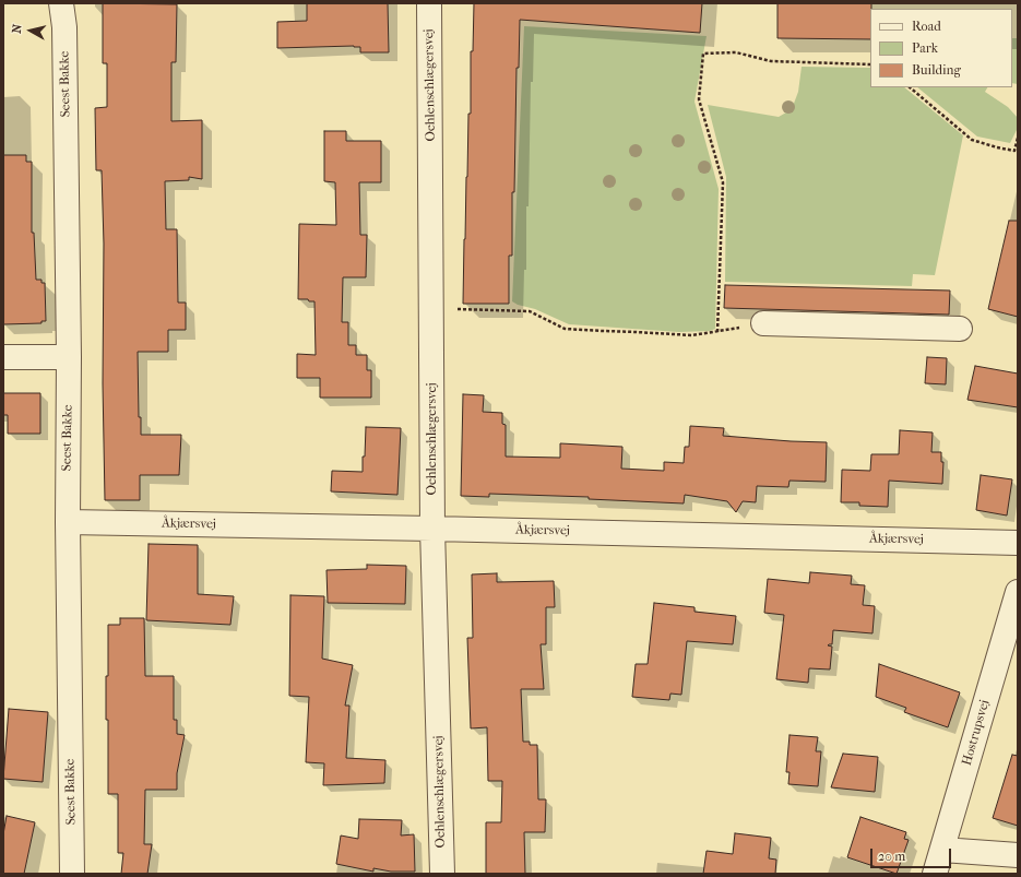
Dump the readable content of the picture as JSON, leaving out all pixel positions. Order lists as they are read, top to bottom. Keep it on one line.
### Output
{"streets":{"street":["Seest Bakke","Oehlenschlægersvej","Åkjærsvej","Hostrupsvej"]},"crossings":[["Seest Bakke","Åkjærsvej"],["Oehlenschlægersvej","Åkjærsvej"]],"legend":["Road","Park","Building"],"scale_bar":"20 m","north":"left"}
